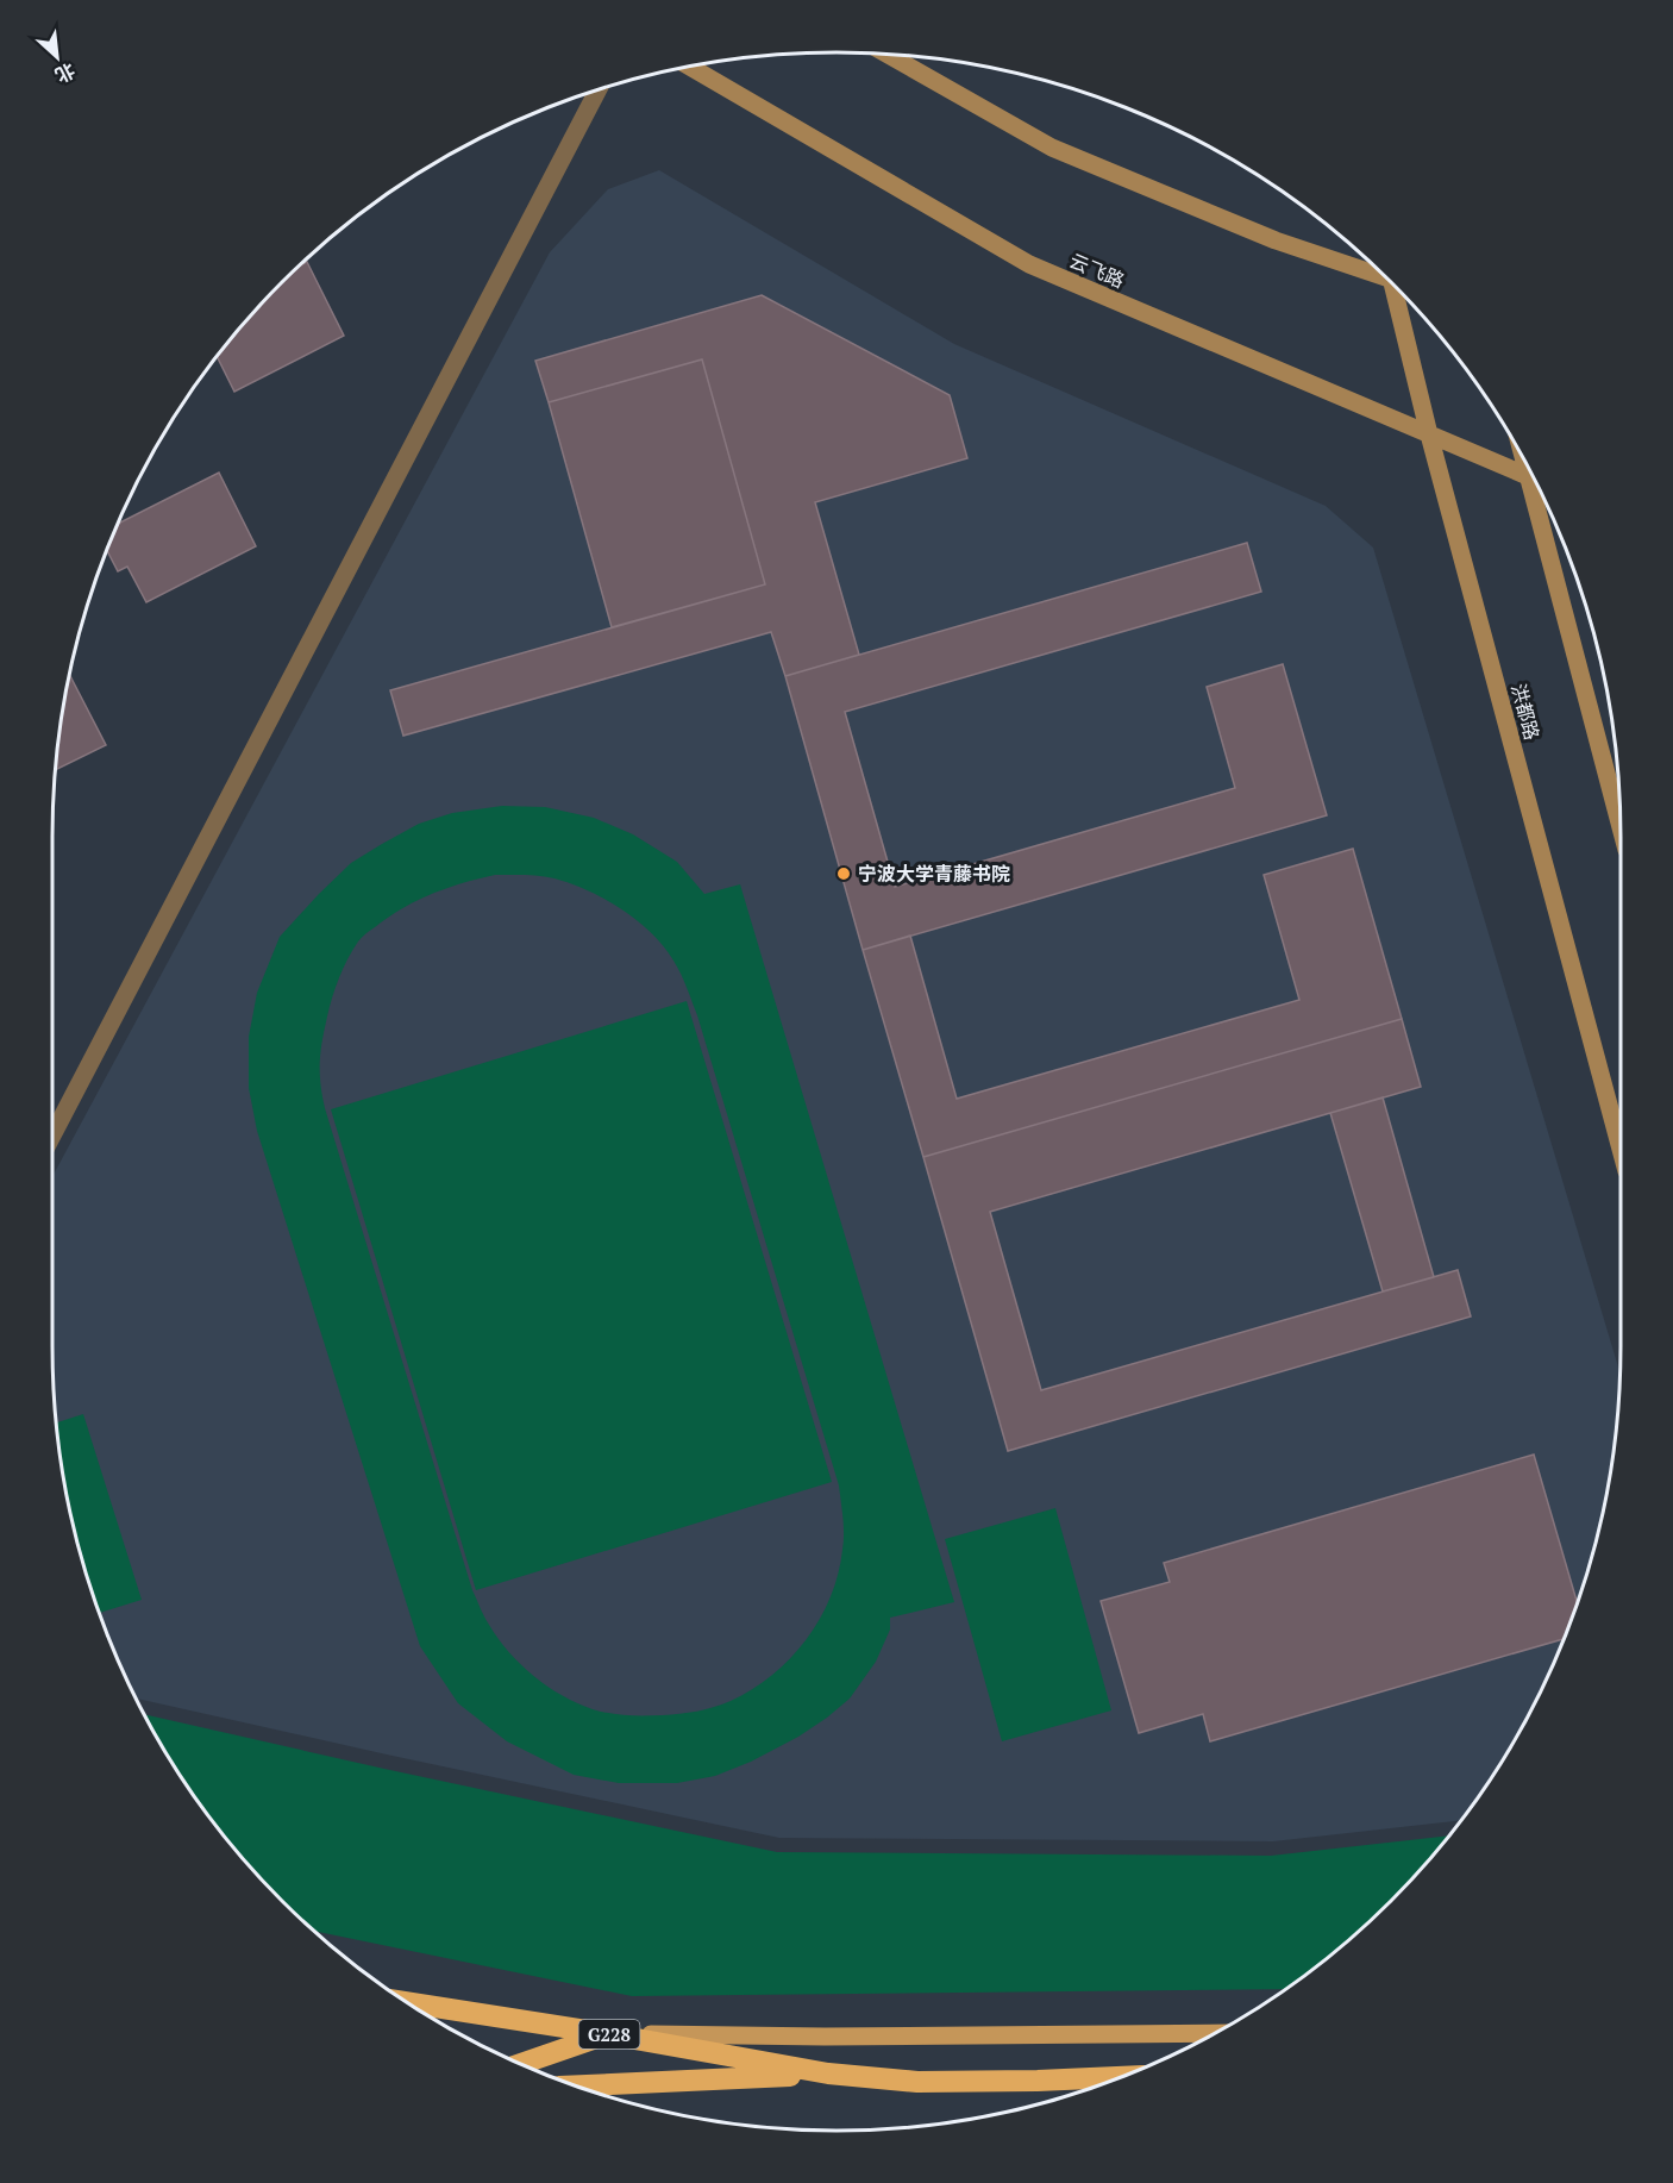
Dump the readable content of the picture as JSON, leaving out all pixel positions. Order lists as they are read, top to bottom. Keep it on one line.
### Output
{"streets":{"highway":["G228"],"main road":["云飞路","洪都路"]},"crossings":[["云飞路","洪都路"]],"places":["宁波大学青藤书院"],"north":"bottom right"}
